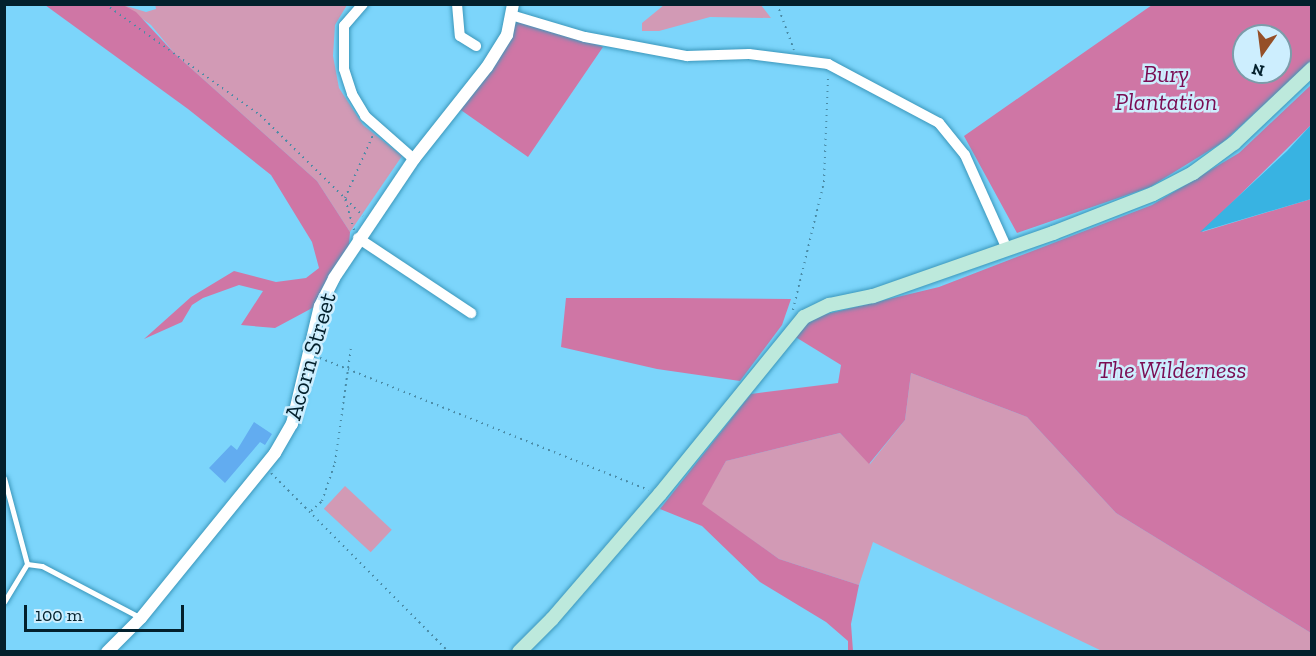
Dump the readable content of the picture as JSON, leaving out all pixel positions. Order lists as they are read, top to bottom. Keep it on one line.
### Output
{"streets":{"street":["Acorn Street"]},"parks":["Bury Plantation","The Wilderness"],"scale_bar":"100 m","north":"bottom"}
